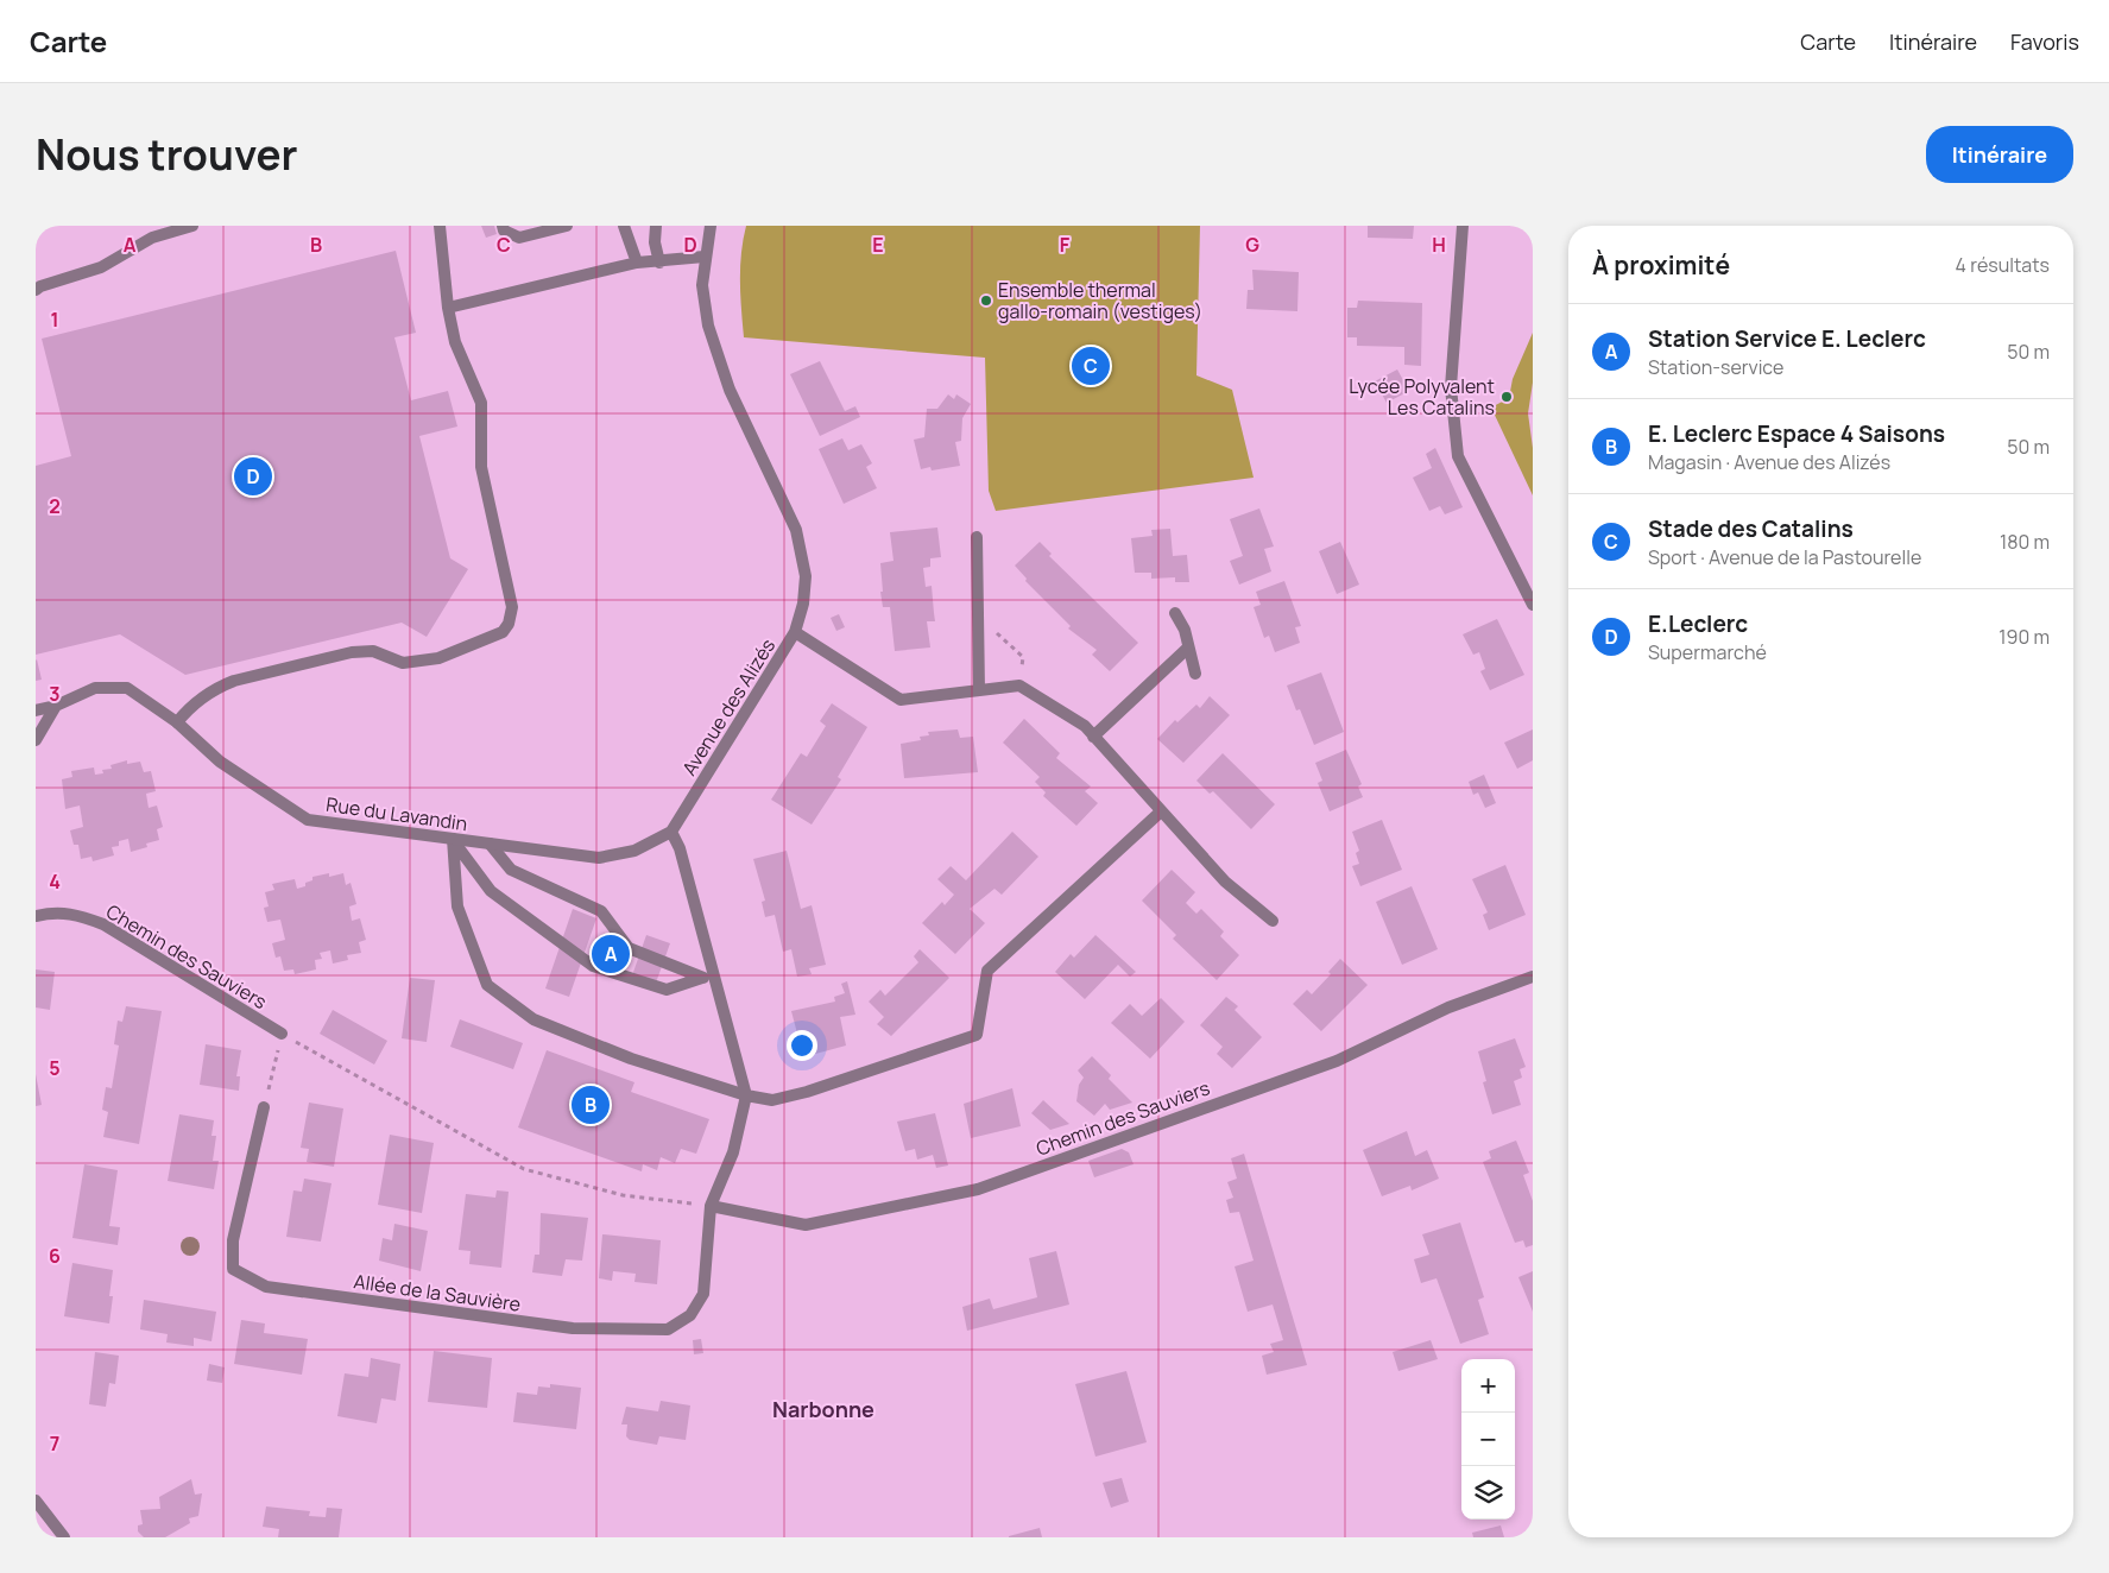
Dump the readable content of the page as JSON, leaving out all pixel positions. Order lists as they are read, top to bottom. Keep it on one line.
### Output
{"streets":{"street":["Avenue des Alizés","Rue du Lavandin","Chemin des Sauviers","Allée de la Sauvière"]},"crossings":[["Avenue des Alizés","Rue du Lavandin"],["Chemin des Sauviers","Allée de la Sauvière"]],"districts":["Narbonne"],"places":["Ensemble thermal gallo-romain (vestiges)","Lycée Polyvalent Les Catalins"],"page":{"header":"Carte","nav":["Carte","Itinéraire","Favoris"],"title":"Nous trouver","buttons":"Itinéraire","heading":["À proximité","4 résultats"],"list":[{"mark":"A","name":"Station Service E. Leclerc","note":"Station-service","value":"50 m"},{"mark":"B","name":"E. Leclerc Espace 4 Saisons","note":"Magasin · Avenue des Alizés","value":"50 m"},{"mark":"C","name":"Stade des Catalins","note":"Sport · Avenue de la Pastourelle","value":"180 m"},{"mark":"D","name":"E.Leclerc","note":"Supermarché","value":"190 m"}],"pins":["C","D","A","B"],"map_buttons":["+","−"]},"grid":{"columns":["A","B","C","D","E","F","G","H"],"rows":["1","2","3","4","5","6","7"]}}
